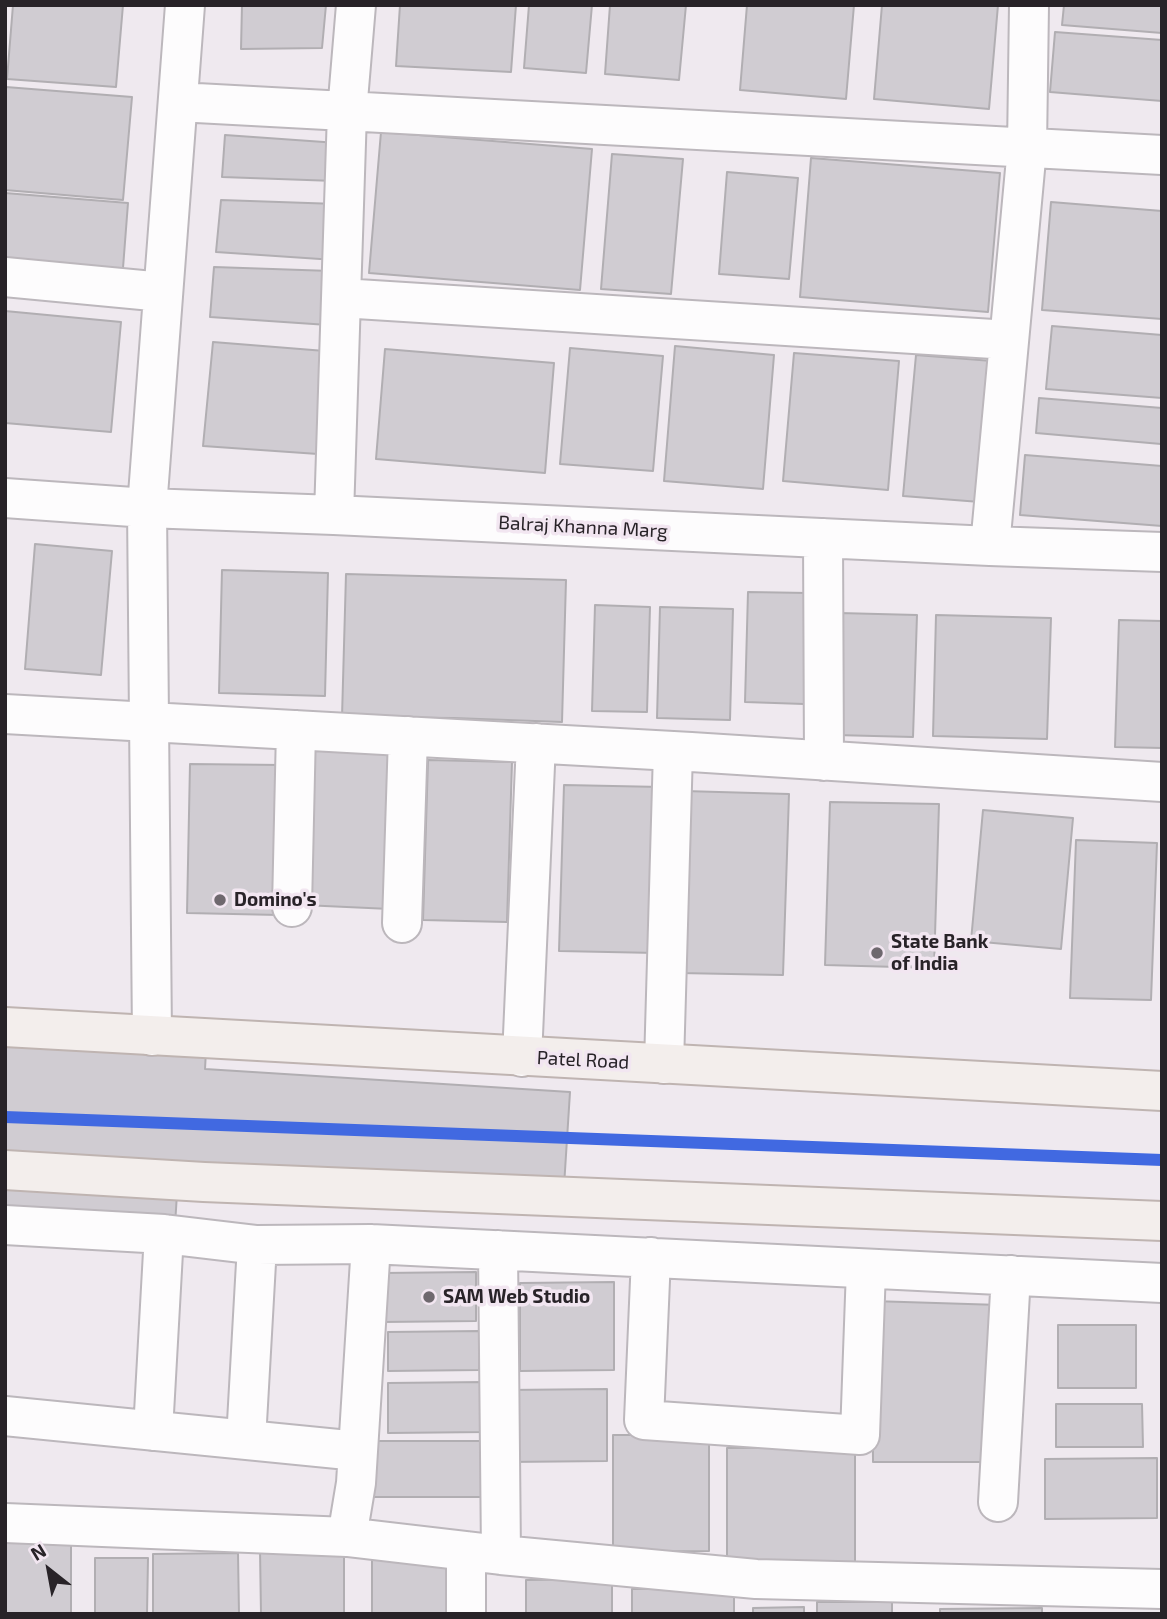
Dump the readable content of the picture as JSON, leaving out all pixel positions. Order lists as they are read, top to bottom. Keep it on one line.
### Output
{"streets":{"main road":["Patel Road"],"street":["Balraj Khanna Marg"]},"places":["Domino's","State Bank of India","SAM Web Studio"],"north":"top left"}
